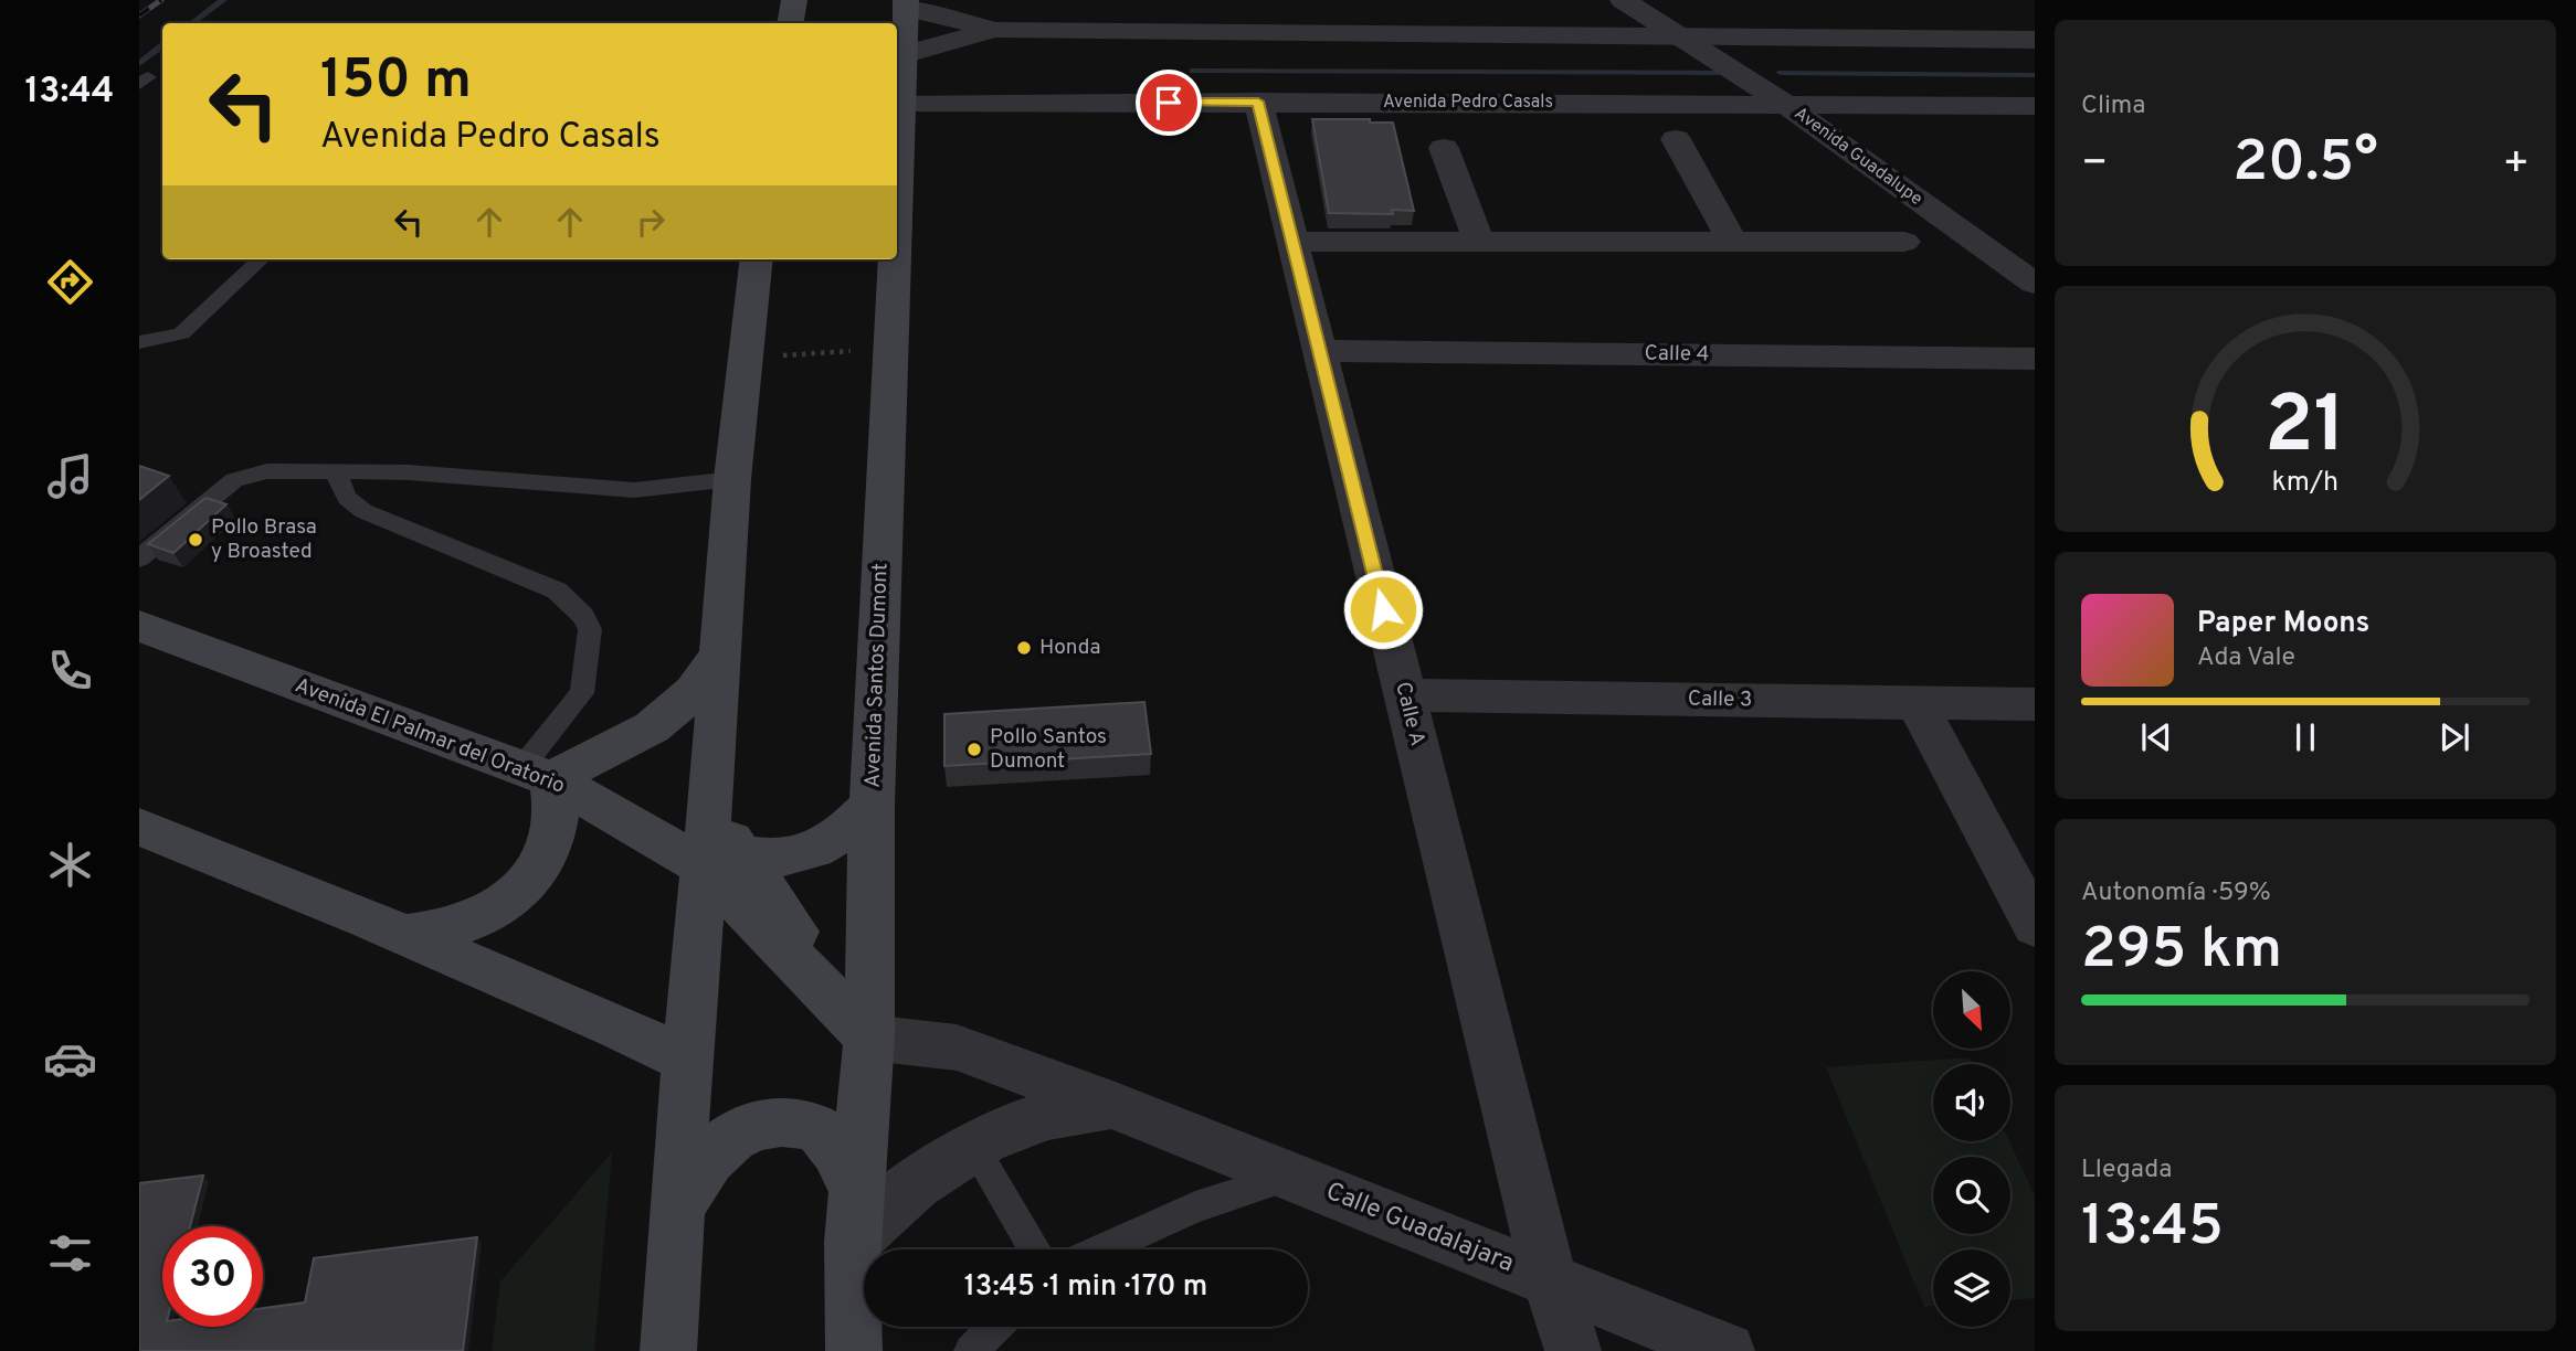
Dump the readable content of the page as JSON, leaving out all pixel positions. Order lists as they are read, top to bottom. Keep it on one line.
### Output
{"streets":{"main road":["Avenida Santos Dumont","Avenida El Palmar del Oratorio"],"street":["Avenida Pedro Casals","Avenida Guadalupe","Calle 4","Calle 3","Calle A","Calle Guadalajara"]},"crossings":[["Avenida Pedro Casals","Avenida Guadalupe"],["Avenida Pedro Casals","Avenida Santos Dumont"],["Avenida Pedro Casals","Calle A"],["Calle 4","Calle A"],["Avenida Santos Dumont","Avenida El Palmar del Oratorio"],["Avenida Santos Dumont","Calle Guadalajara"],["Calle 3","Calle A"],["Calle A","Calle Guadalajara"],["Avenida El Palmar del Oratorio","Calle Guadalajara"]],"places":["Pollo Brasa y Broasted","Honda","Pollo Santos Dumont"],"north":"bottom right","page":{"tabs":"13:44","tile":["Clima",["Autonomía · 59%","295 km"],["Llegada","13:45"]],"turn":["150 m","Avenida Pedro Casals"],"heat":["−","20.5°","+"],"song":["Paper Moons","Ada Vale"],"limit":"30","trip":"13:45 · 1 min · 170 m","gauge":["21","km/h"]}}
